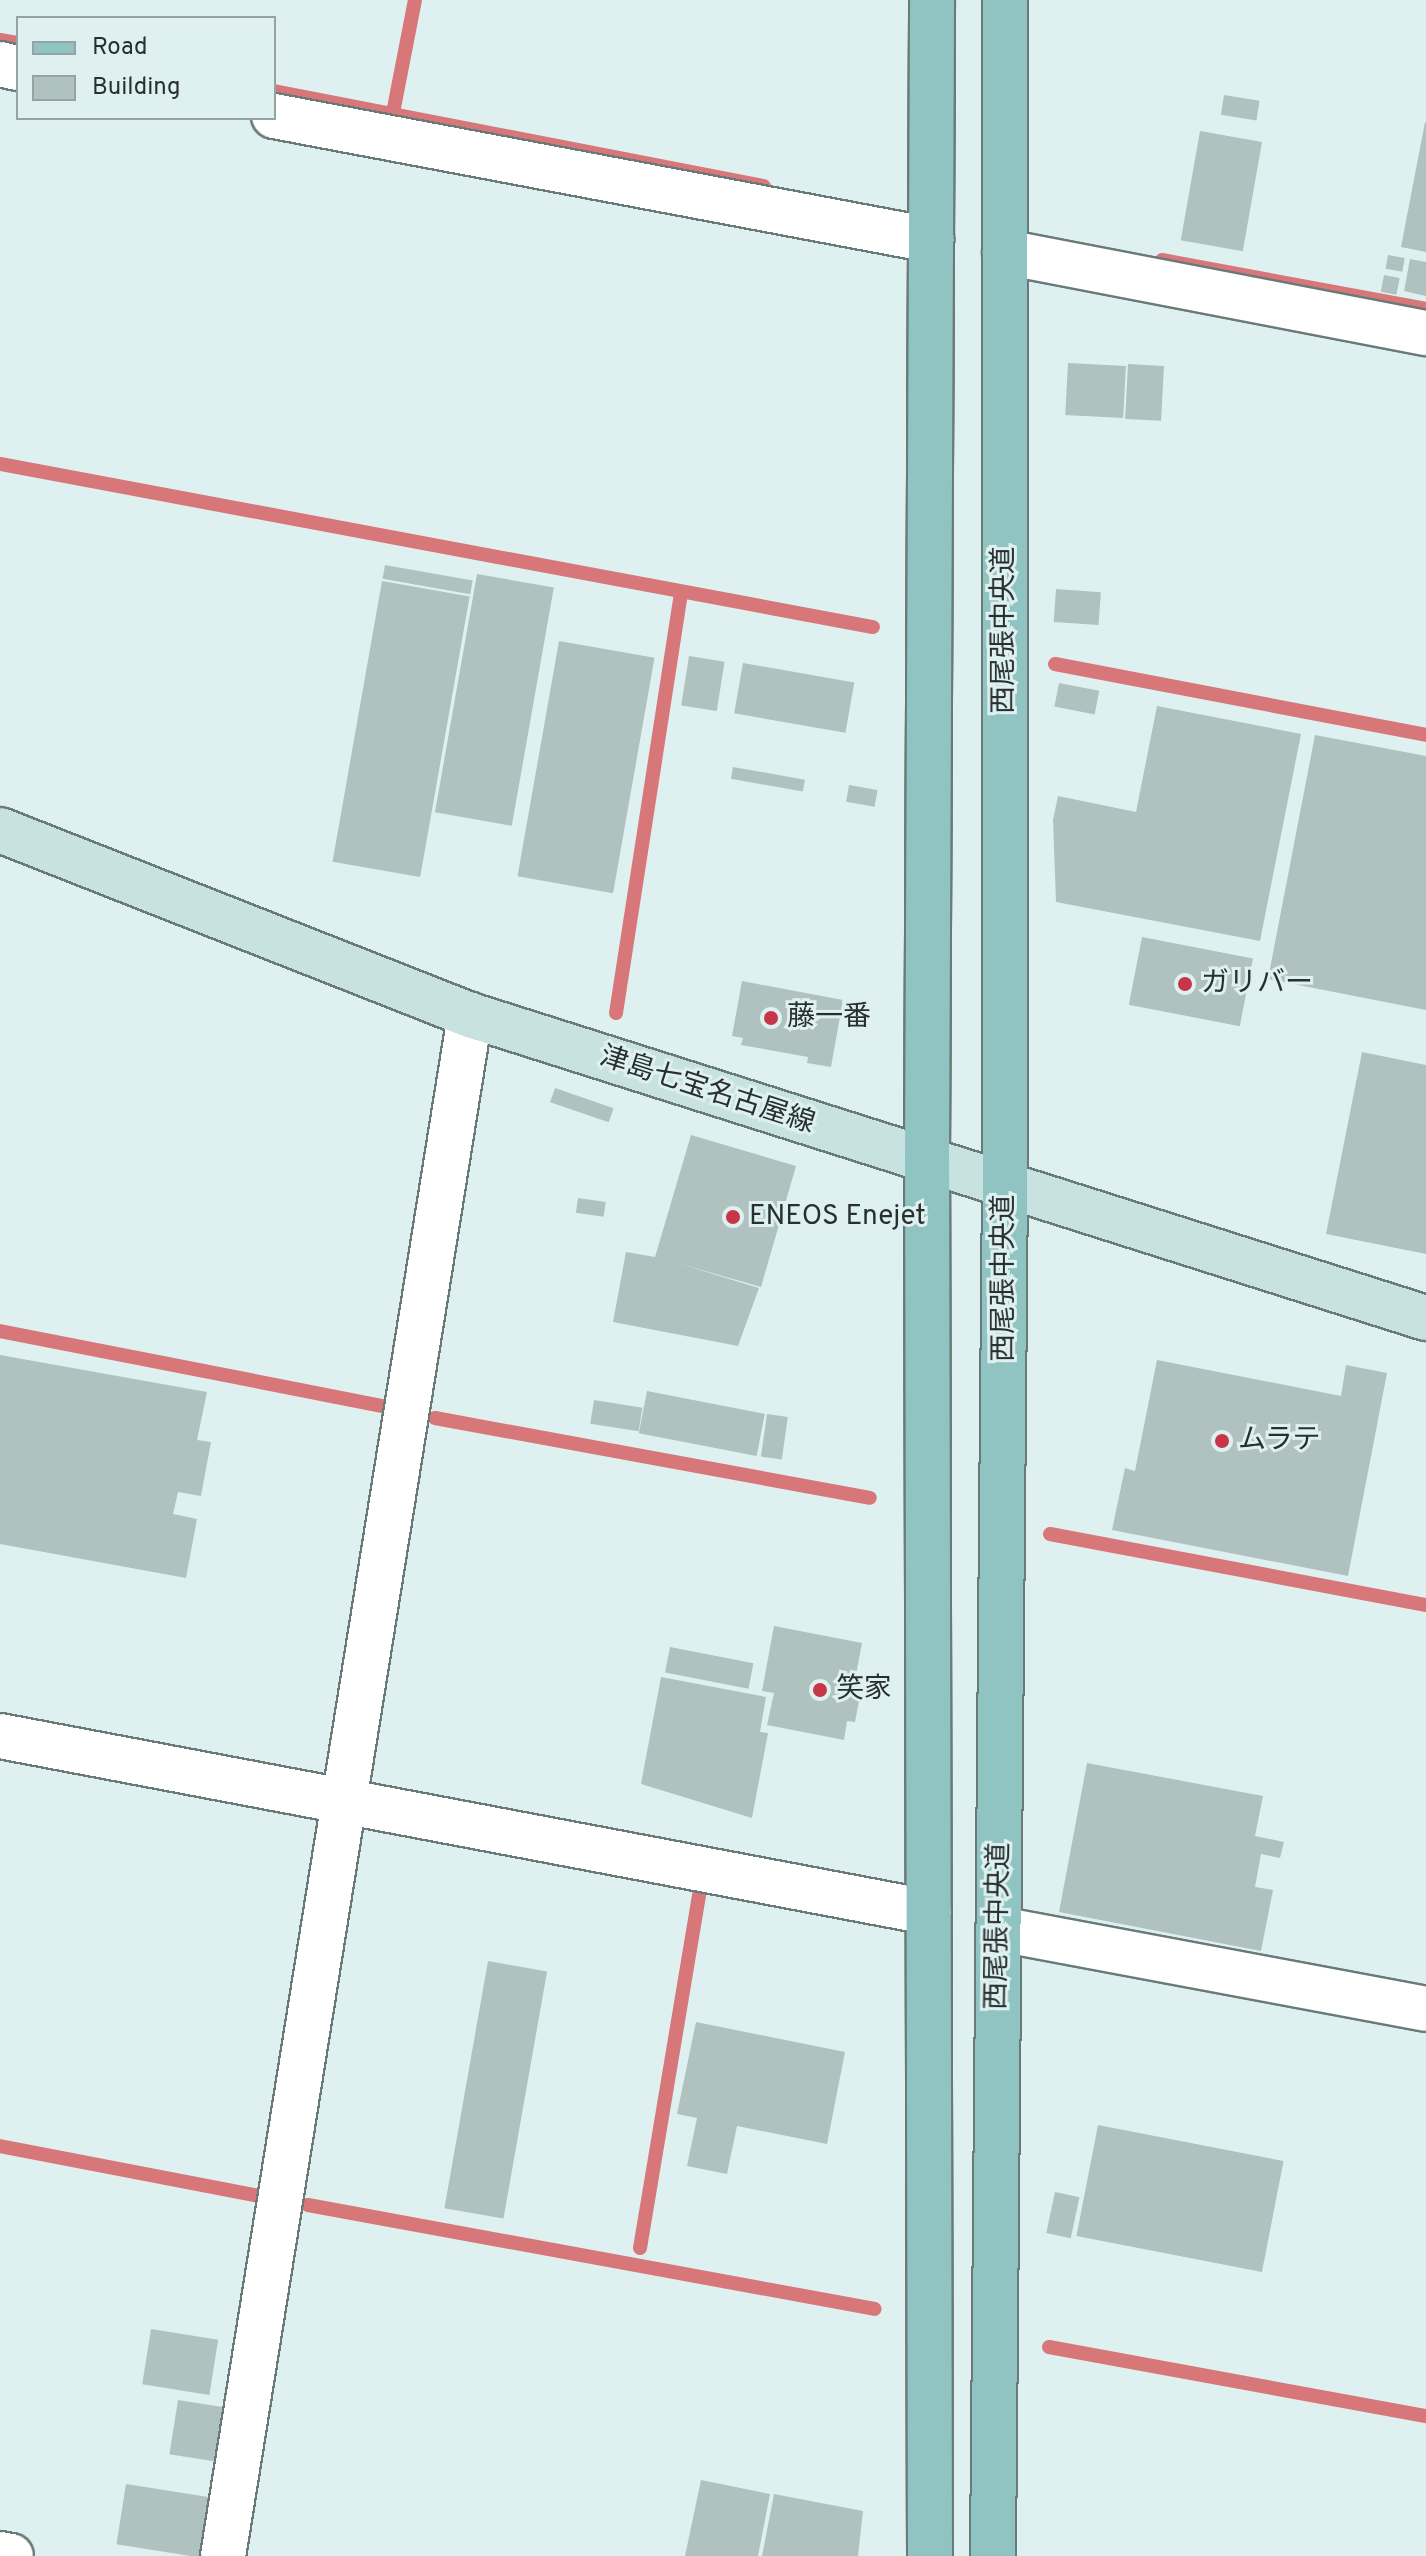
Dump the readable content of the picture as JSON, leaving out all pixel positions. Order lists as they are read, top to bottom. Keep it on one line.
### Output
{"streets":{"main road":["西尾張中央道","津島七宝名古屋線"]},"crossings":[["西尾張中央道","津島七宝名古屋線"]],"places":["ガリバー","藤一番","ENEOS Enejet","ムラテ","笑家"],"legend":["Road","Building"]}
